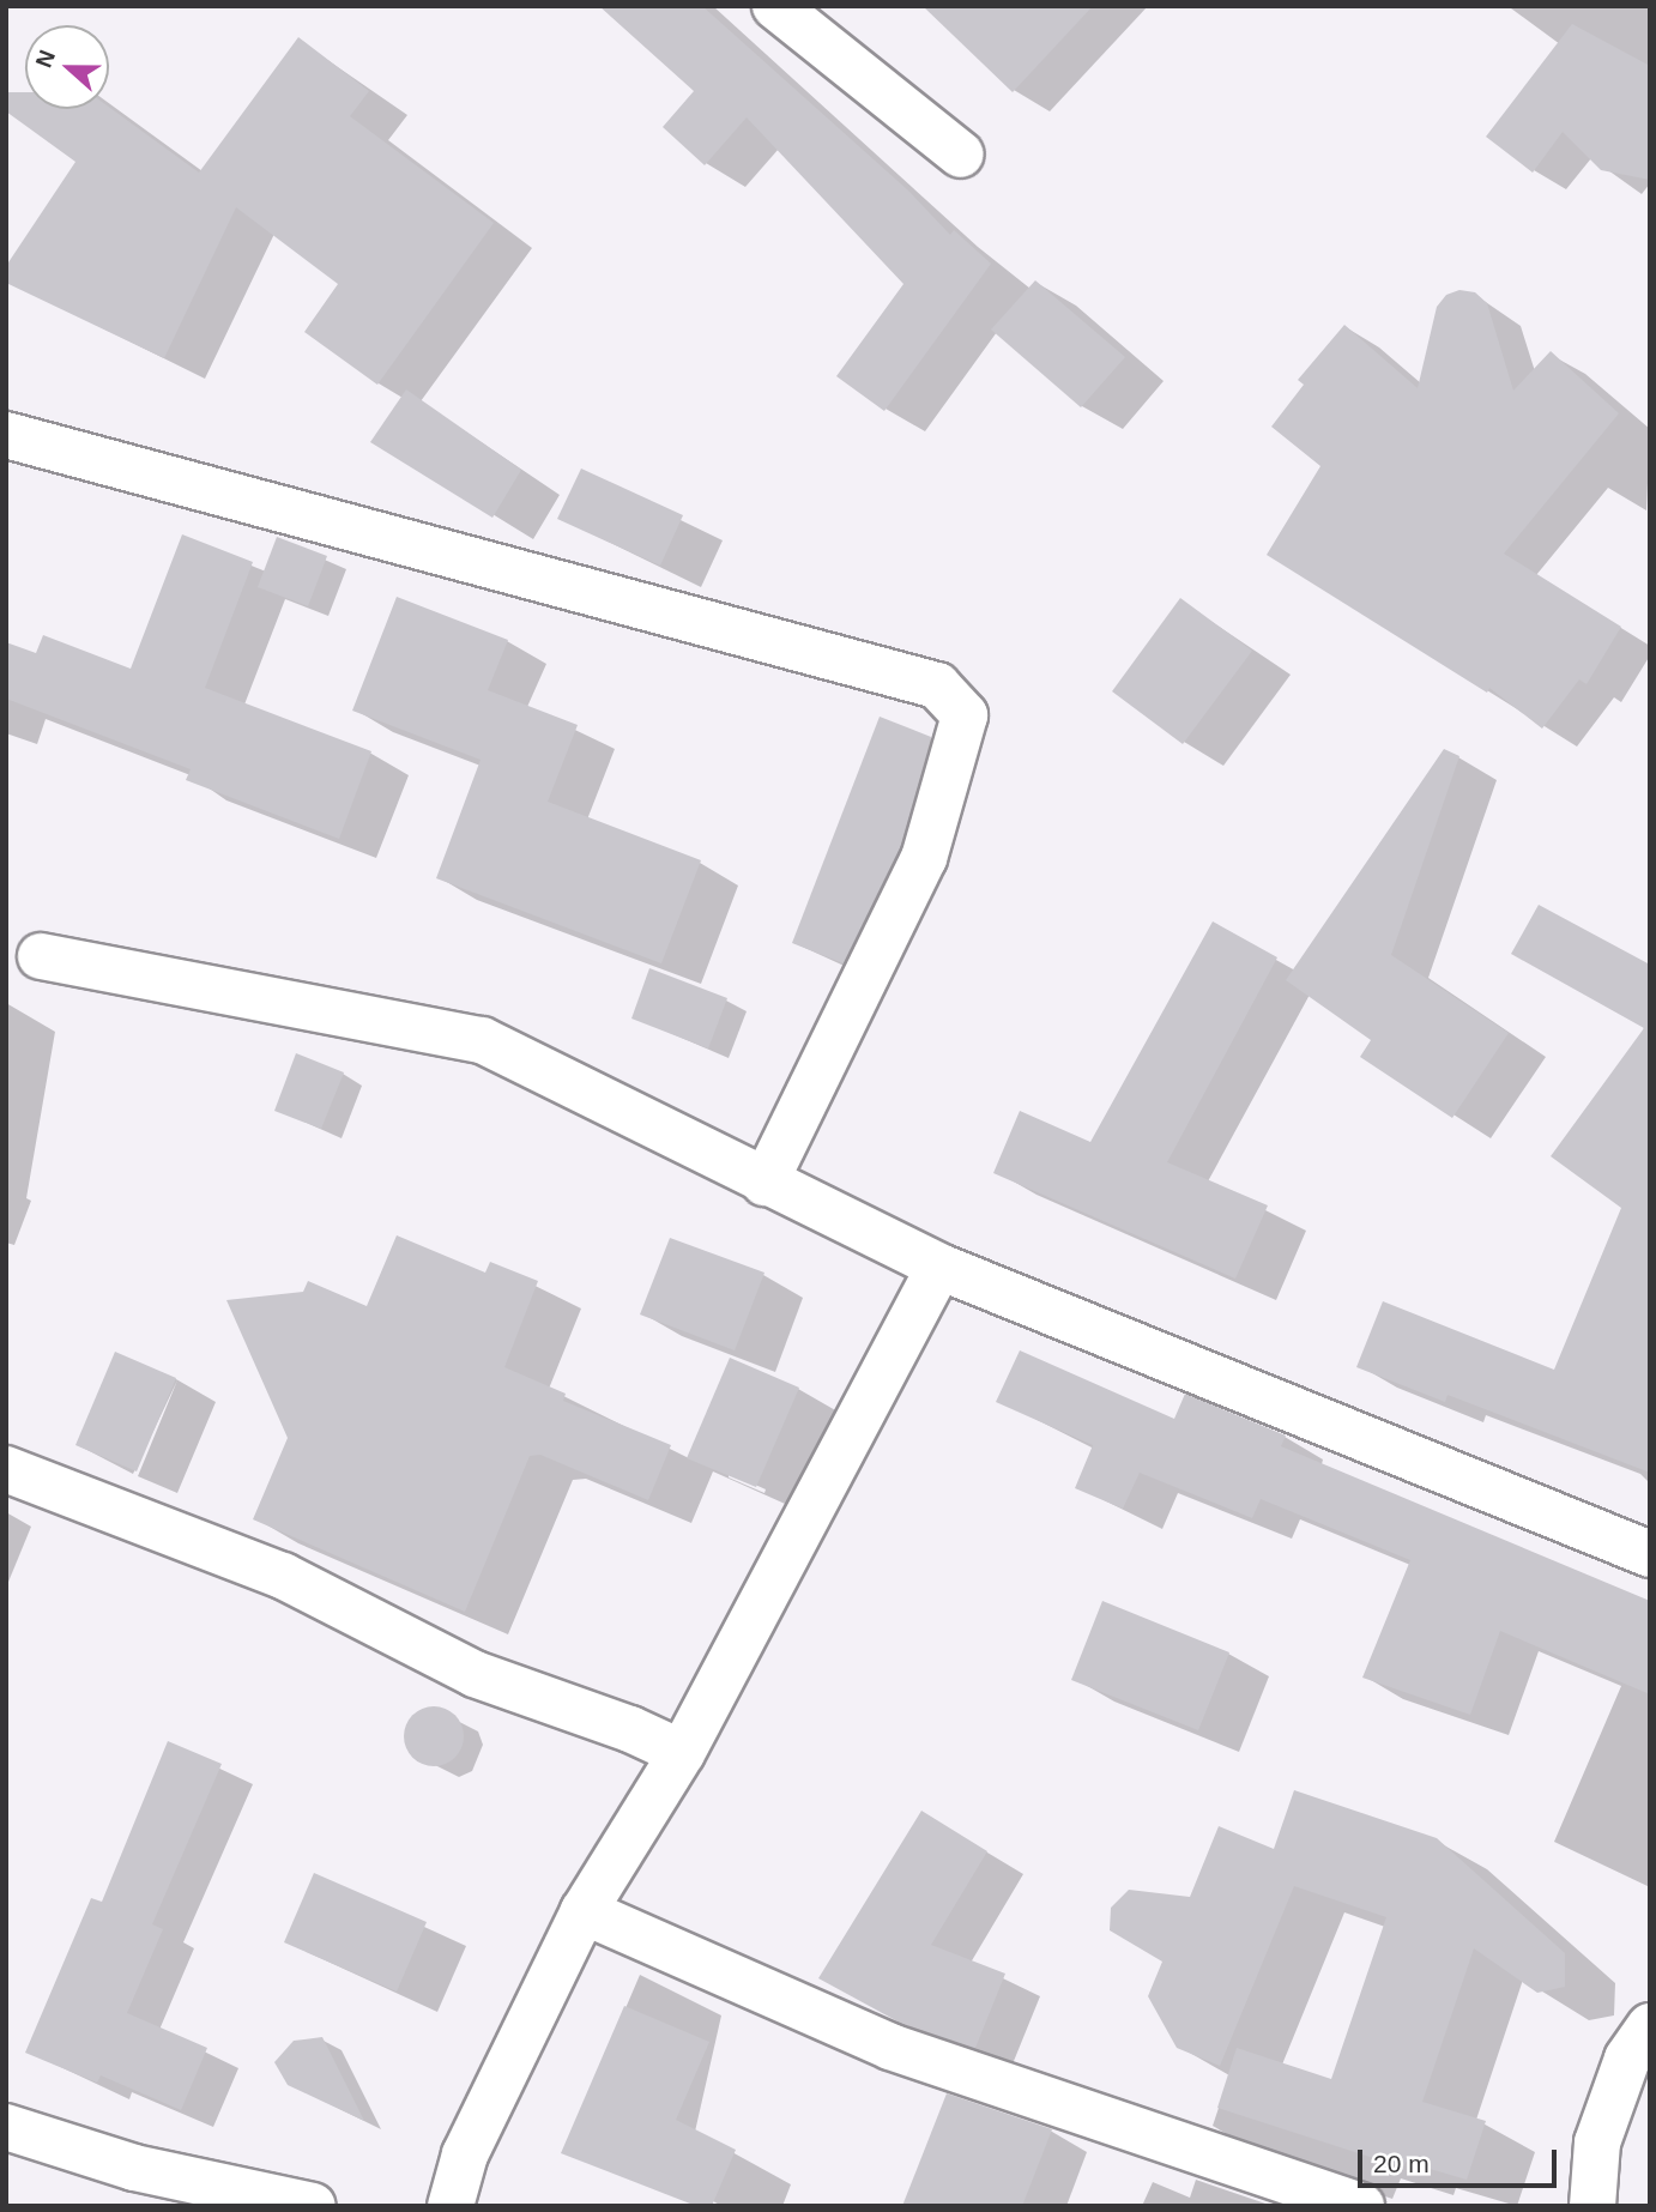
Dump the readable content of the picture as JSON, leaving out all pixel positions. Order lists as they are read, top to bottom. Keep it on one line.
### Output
{"scale_bar":"20 m","north":"left"}
